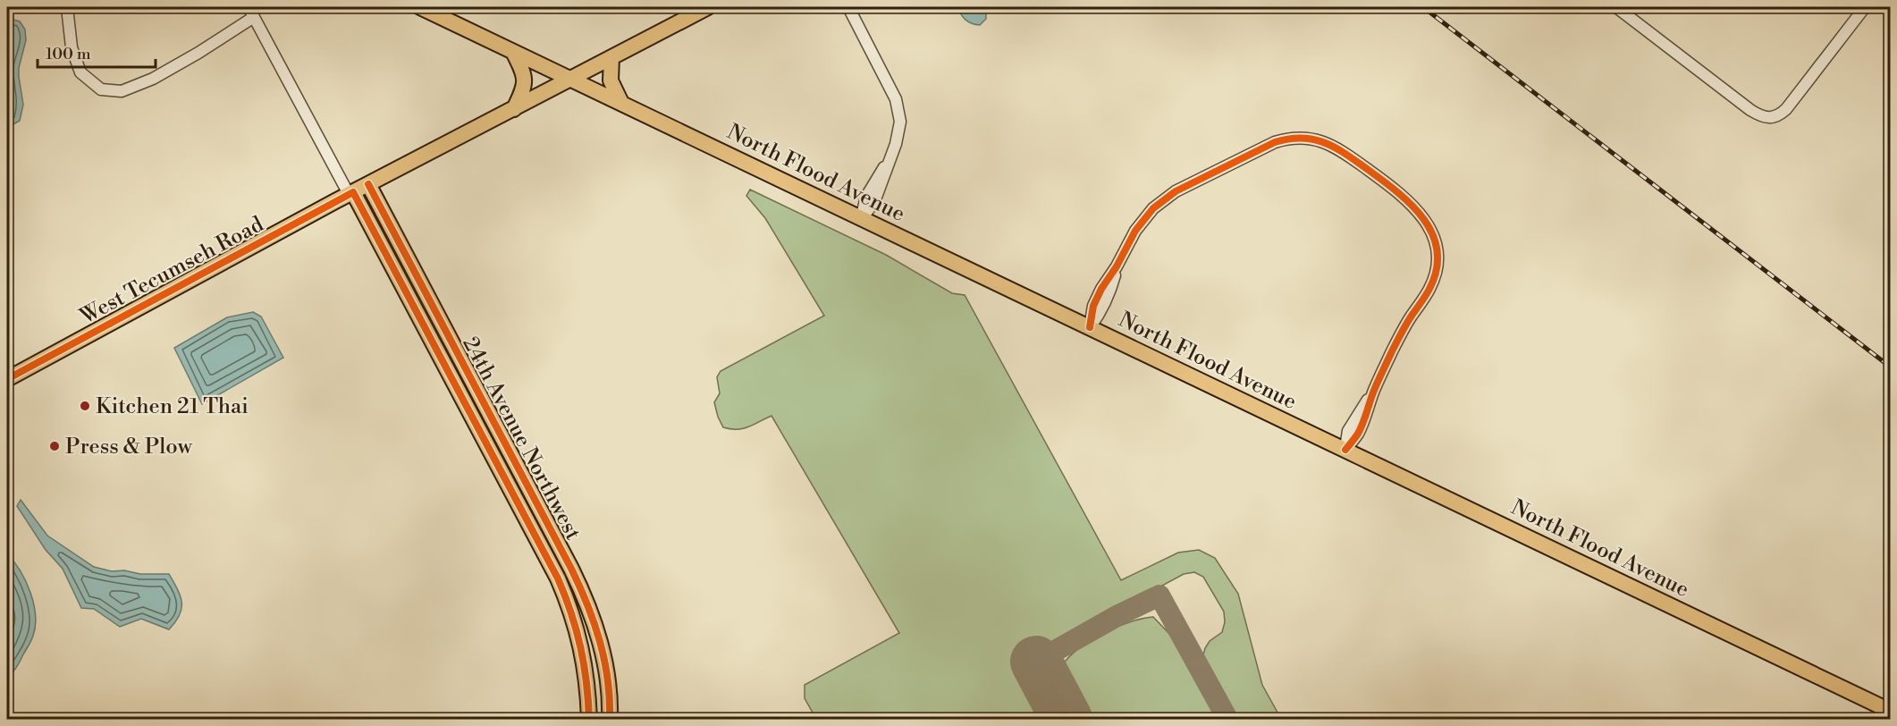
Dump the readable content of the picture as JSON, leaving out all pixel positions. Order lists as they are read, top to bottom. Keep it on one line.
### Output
{"streets":{"main road":["North Flood Avenue","West Tecumseh Road","24th Avenue Northwest"]},"crossings":[["North Flood Avenue","West Tecumseh Road"],["West Tecumseh Road","24th Avenue Northwest"]],"places":["Kitchen 21 Thai","Press & Plow"],"scale_bar":"100 m"}
